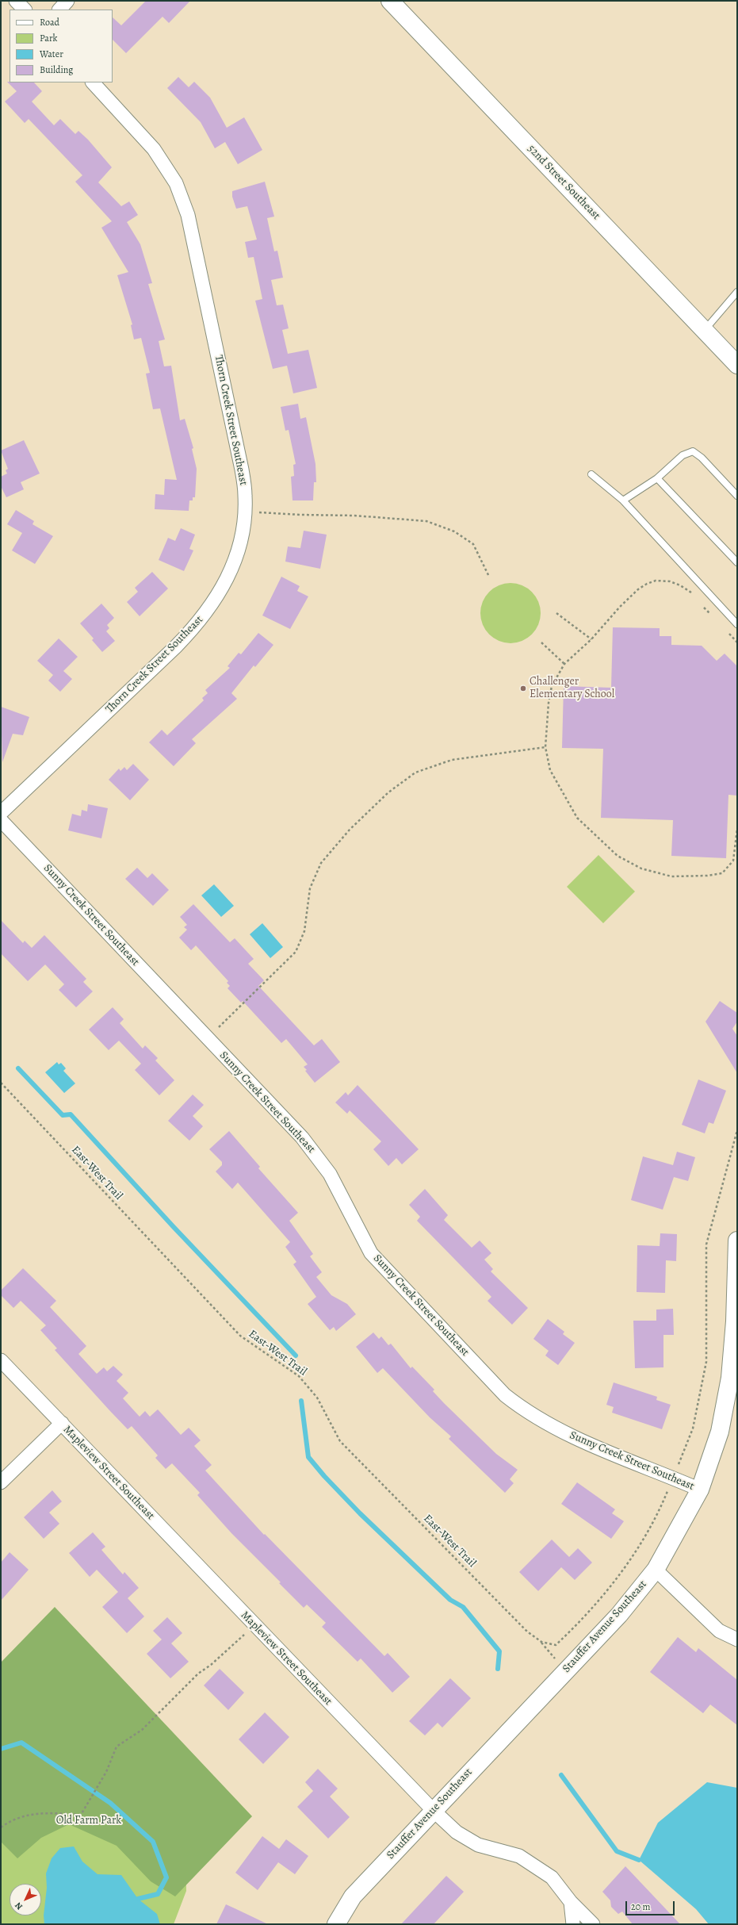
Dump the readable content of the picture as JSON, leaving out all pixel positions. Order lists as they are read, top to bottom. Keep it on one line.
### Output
{"streets":{"street":["52nd Street Southeast","Thorn Creek Street Southeast","Sunny Creek Street Southeast","Mapleview Street Southeast","Stauffer Avenue Southeast"],"path":["East-West Trail"]},"crossings":[["Sunny Creek Street Southeast","East-West Trail"],["Sunny Creek Street Southeast","Stauffer Avenue Southeast"],["Mapleview Street Southeast","Stauffer Avenue Southeast"]],"parks":["Old Farm Park"],"places":["Challenger Elementary School"],"legend":["Road","Park","Water","Building"],"scale_bar":"20 m","north":"bottom left"}
